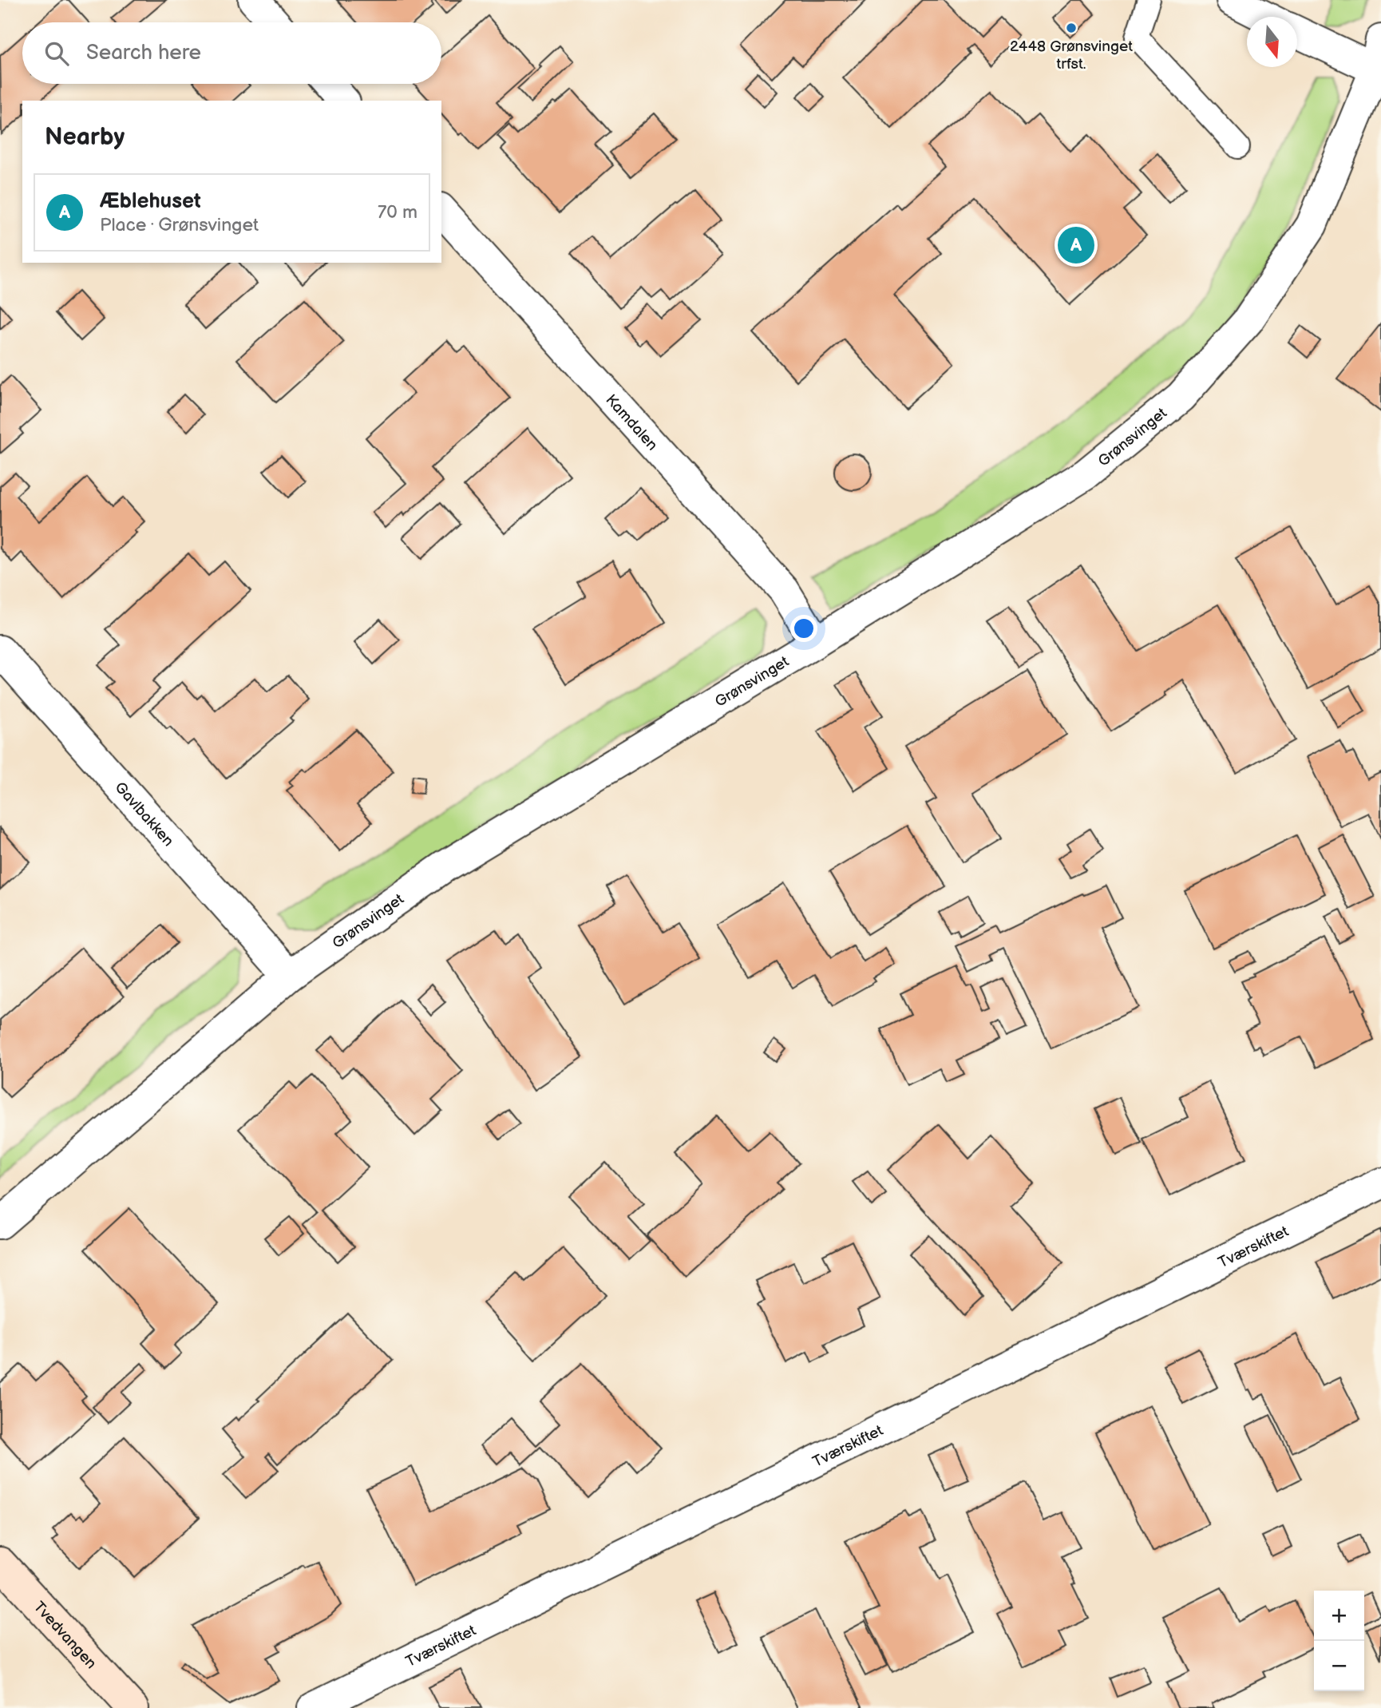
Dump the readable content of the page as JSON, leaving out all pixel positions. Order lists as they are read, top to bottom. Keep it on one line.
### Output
{"streets":{"street":["Kamdalen","Grønsvinget","Gavlbakken","Tværskiftet","Tvedvangen"]},"crossings":[["Kamdalen","Grønsvinget"],["Grønsvinget","Gavlbakken"]],"places":["2448 Grønsvinget trfst."],"north":"bottom","page":{"search":"Search here","heading":"Nearby","list":[{"mark":"A","name":"Æblehuset","note":"Place · Grønsvinget","value":"70 m"}],"pins":"A","map_buttons":["+","−"]}}
